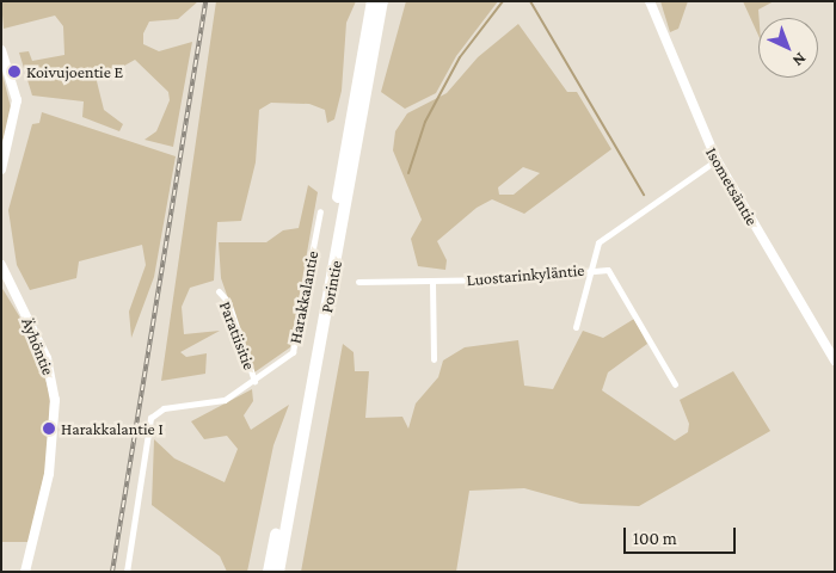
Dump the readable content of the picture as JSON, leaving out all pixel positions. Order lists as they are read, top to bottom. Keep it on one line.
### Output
{"streets":{"highway":["Porintie"],"main road":["Isometsäntie","Äyhöntie"],"street":["Luostarinkyläntie","Harakkalantie","Paratiisitie"]},"crossings":[["Isometsäntie","Luostarinkyläntie"],["Harakkalantie","Paratiisitie"]],"places":["Koivujoentie E","Harakkalantie I"],"scale_bar":"100 m","north":"bottom right"}
